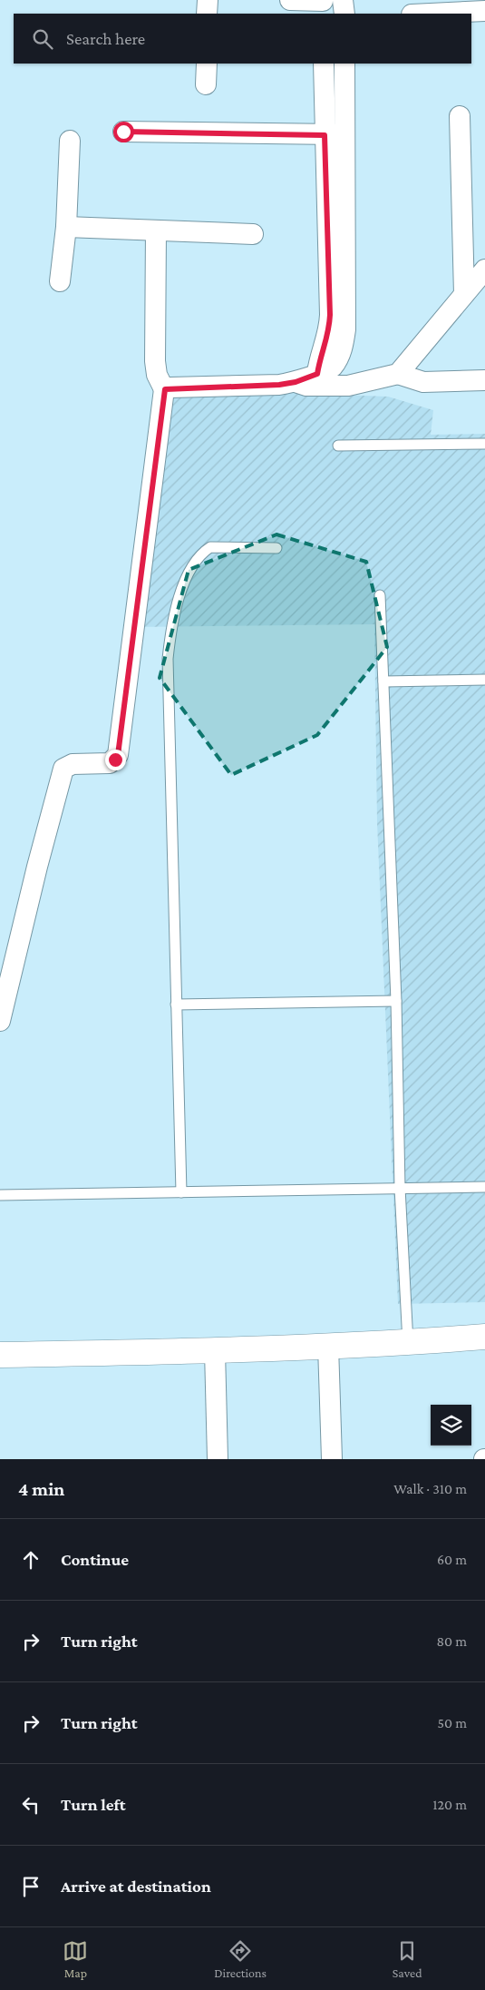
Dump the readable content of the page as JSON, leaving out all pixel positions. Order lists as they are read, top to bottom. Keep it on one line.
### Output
{"page":{"search":"Search here","heading":["4 min","Walk · 310 m"],"list":[["Continue","60 m"],["Turn right","80 m"],["Turn right","50 m"],["Turn left","120 m"],"Arrive at destination"],"nav":["Map","Directions","Saved"]}}
